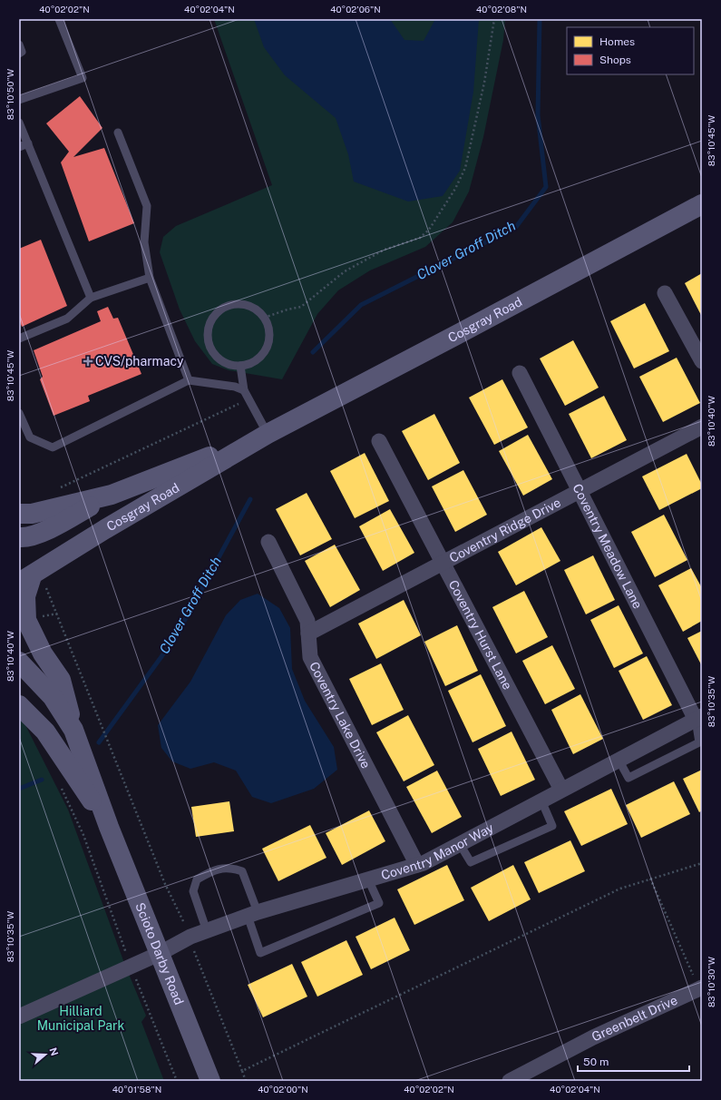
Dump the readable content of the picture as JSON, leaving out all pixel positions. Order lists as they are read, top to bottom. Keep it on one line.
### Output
{"streets":{"main road":["Cosgray Road","Scioto Darby Road"],"street":["Coventry Ridge Drive","Coventry Meadow Lane","Coventry Hurst Lane","Coventry Lake Drive","Coventry Manor Way","Greenbelt Drive"]},"crossings":[["Cosgray Road","Scioto Darby Road"],["Coventry Ridge Drive","Coventry Meadow Lane"],["Coventry Ridge Drive","Coventry Hurst Lane"],["Coventry Ridge Drive","Coventry Lake Drive"],["Coventry Meadow Lane","Coventry Manor Way"],["Coventry Hurst Lane","Coventry Manor Way"],["Coventry Lake Drive","Coventry Manor Way"],["Coventry Manor Way","Scioto Darby Road"]],"water":["Clover Groff Ditch"],"parks":["Hilliard Municipal Park"],"places":{"health":["CVS/pharmacy"]},"legend":["Homes","Shops"],"scale_bar":"50 m","north":"right","coordinates":["40°02'02\"N","40°02'04\"N","40°02'06\"N","40°02'08\"N","83°10'50\"W","83°10'45\"W","83°10'40\"W","83°10'35\"W","83°10'30\"W","40°01'58\"N","40°02'00\"N"]}
